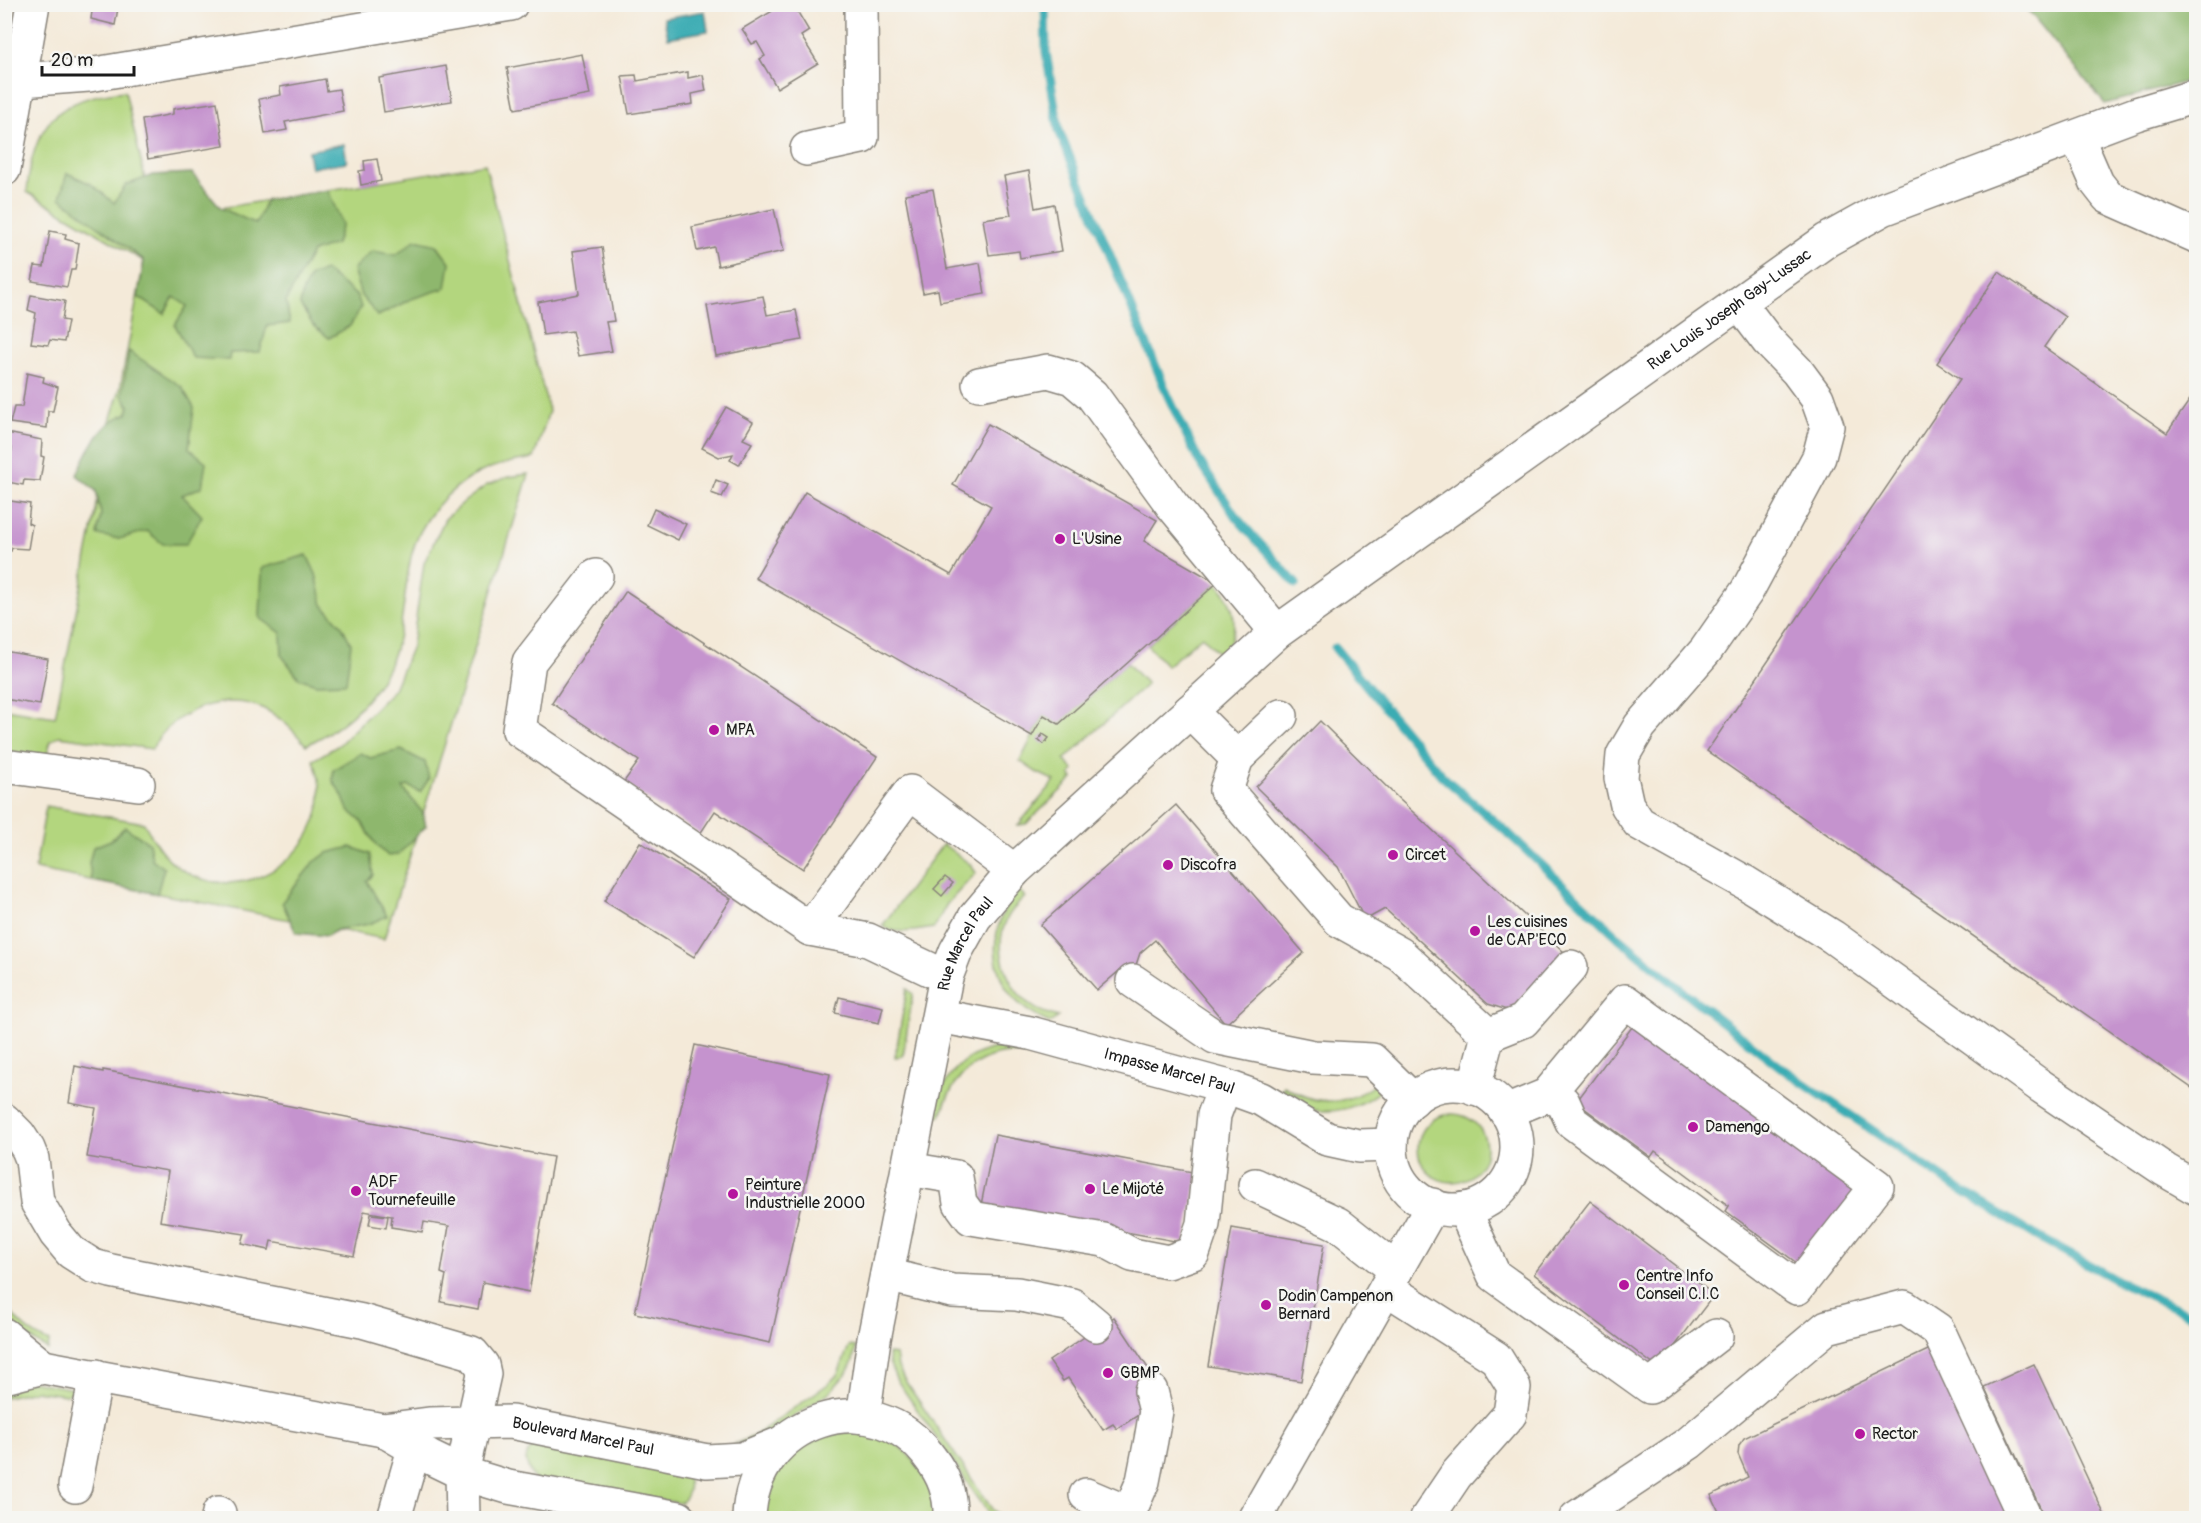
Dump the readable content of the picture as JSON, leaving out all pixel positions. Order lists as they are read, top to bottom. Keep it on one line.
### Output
{"streets":{"street":["Rue Louis Joseph Gay-Lussac","Rue Marcel Paul","Impasse Marcel Paul","Boulevard Marcel Paul"]},"crossings":[["Rue Louis Joseph Gay-Lussac","Rue Marcel Paul"],["Rue Marcel Paul","Impasse Marcel Paul"]],"places":["L'Usine","MPA","Circet","Discofra","Les cuisines de CAP'ECO","Damengo","Le Mijoté","ADF Tournefeuille","Peinture Industrielle 2000","Centre Info Conseil C.I.C","Dodin Campenon Bernard","GBMP","Rector"],"scale_bar":"20 m"}
